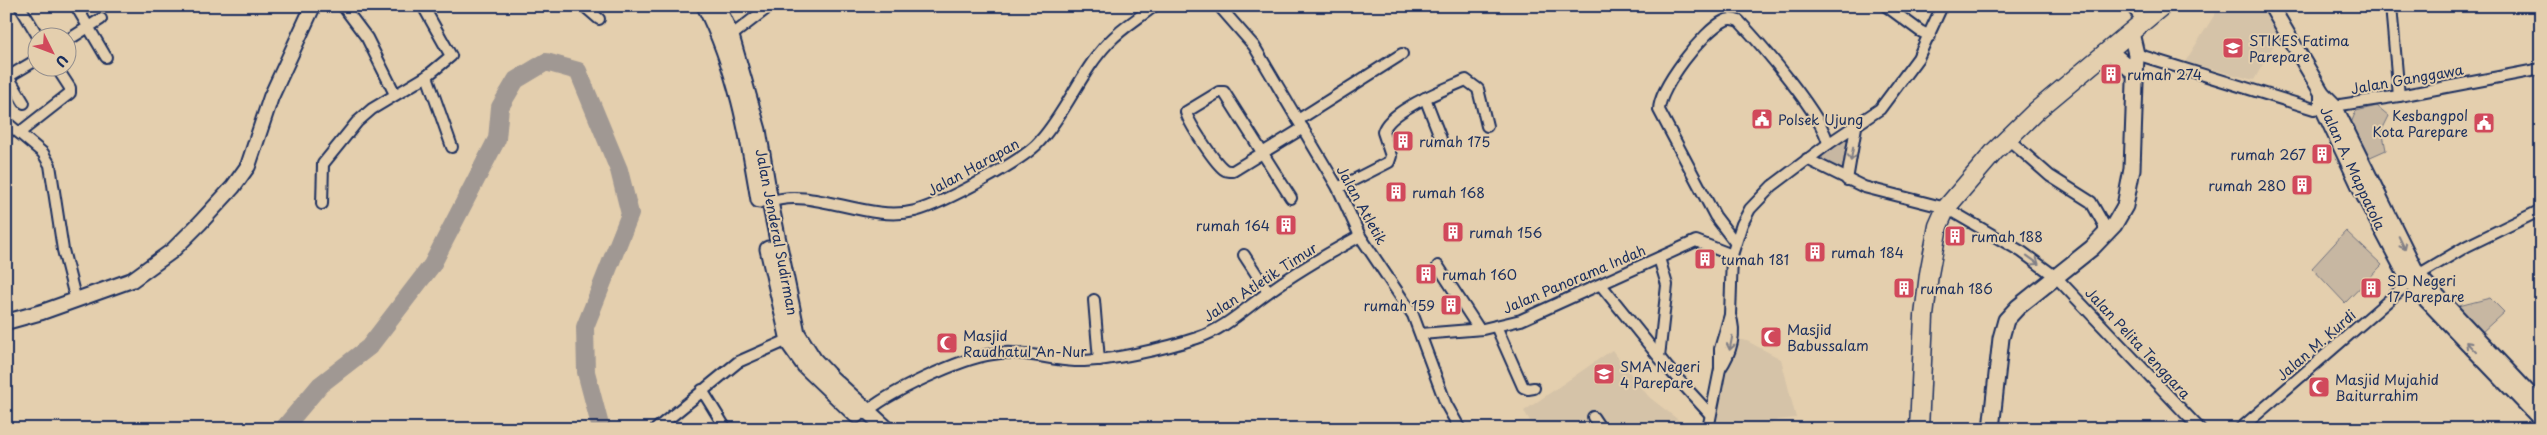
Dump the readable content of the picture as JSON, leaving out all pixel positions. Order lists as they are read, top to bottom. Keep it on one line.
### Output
{"streets":{"main road":["Jalan Jenderal Sudirman"],"street":["Jalan Ganggawa","Jalan Harapan","Jalan A. Mappatola","Jalan Atletik","Jalan Panorama Indah","Jalan Atletik Timur","Jalan Pelita Tenggara","Jalan M. Kurdi"]},"crossings":[["Jalan Ganggawa","Jalan A. Mappatola"],["Jalan Harapan","Jalan Jenderal Sudirman"],["Jalan A. Mappatola","Jalan M. Kurdi"],["Jalan Atletik","Jalan Panorama Indah"],["Jalan Atletik","Jalan Atletik Timur"],["Jalan Jenderal Sudirman","Jalan Atletik Timur"]],"places":{"school or university":["STIKES Fatima Parepare","SMA Negeri 4 Parepare"],"building":["rumah 274","rumah 175","rumah 267","rumah 280","rumah 168","rumah 164","rumah 156","rumah 188","rumah 184","tumah 181","rumah 160","rumah 186","SD Negeri 17 Parepare","rumah 159"],"public building":["Polsek Ujung","Kesbangpol Kota Parepare"],"mosque":["Masjid Babussalam","Masjid Raudhatul An-Nur","Masjid Mujahid Baiturrahim"]},"north":"bottom right"}
